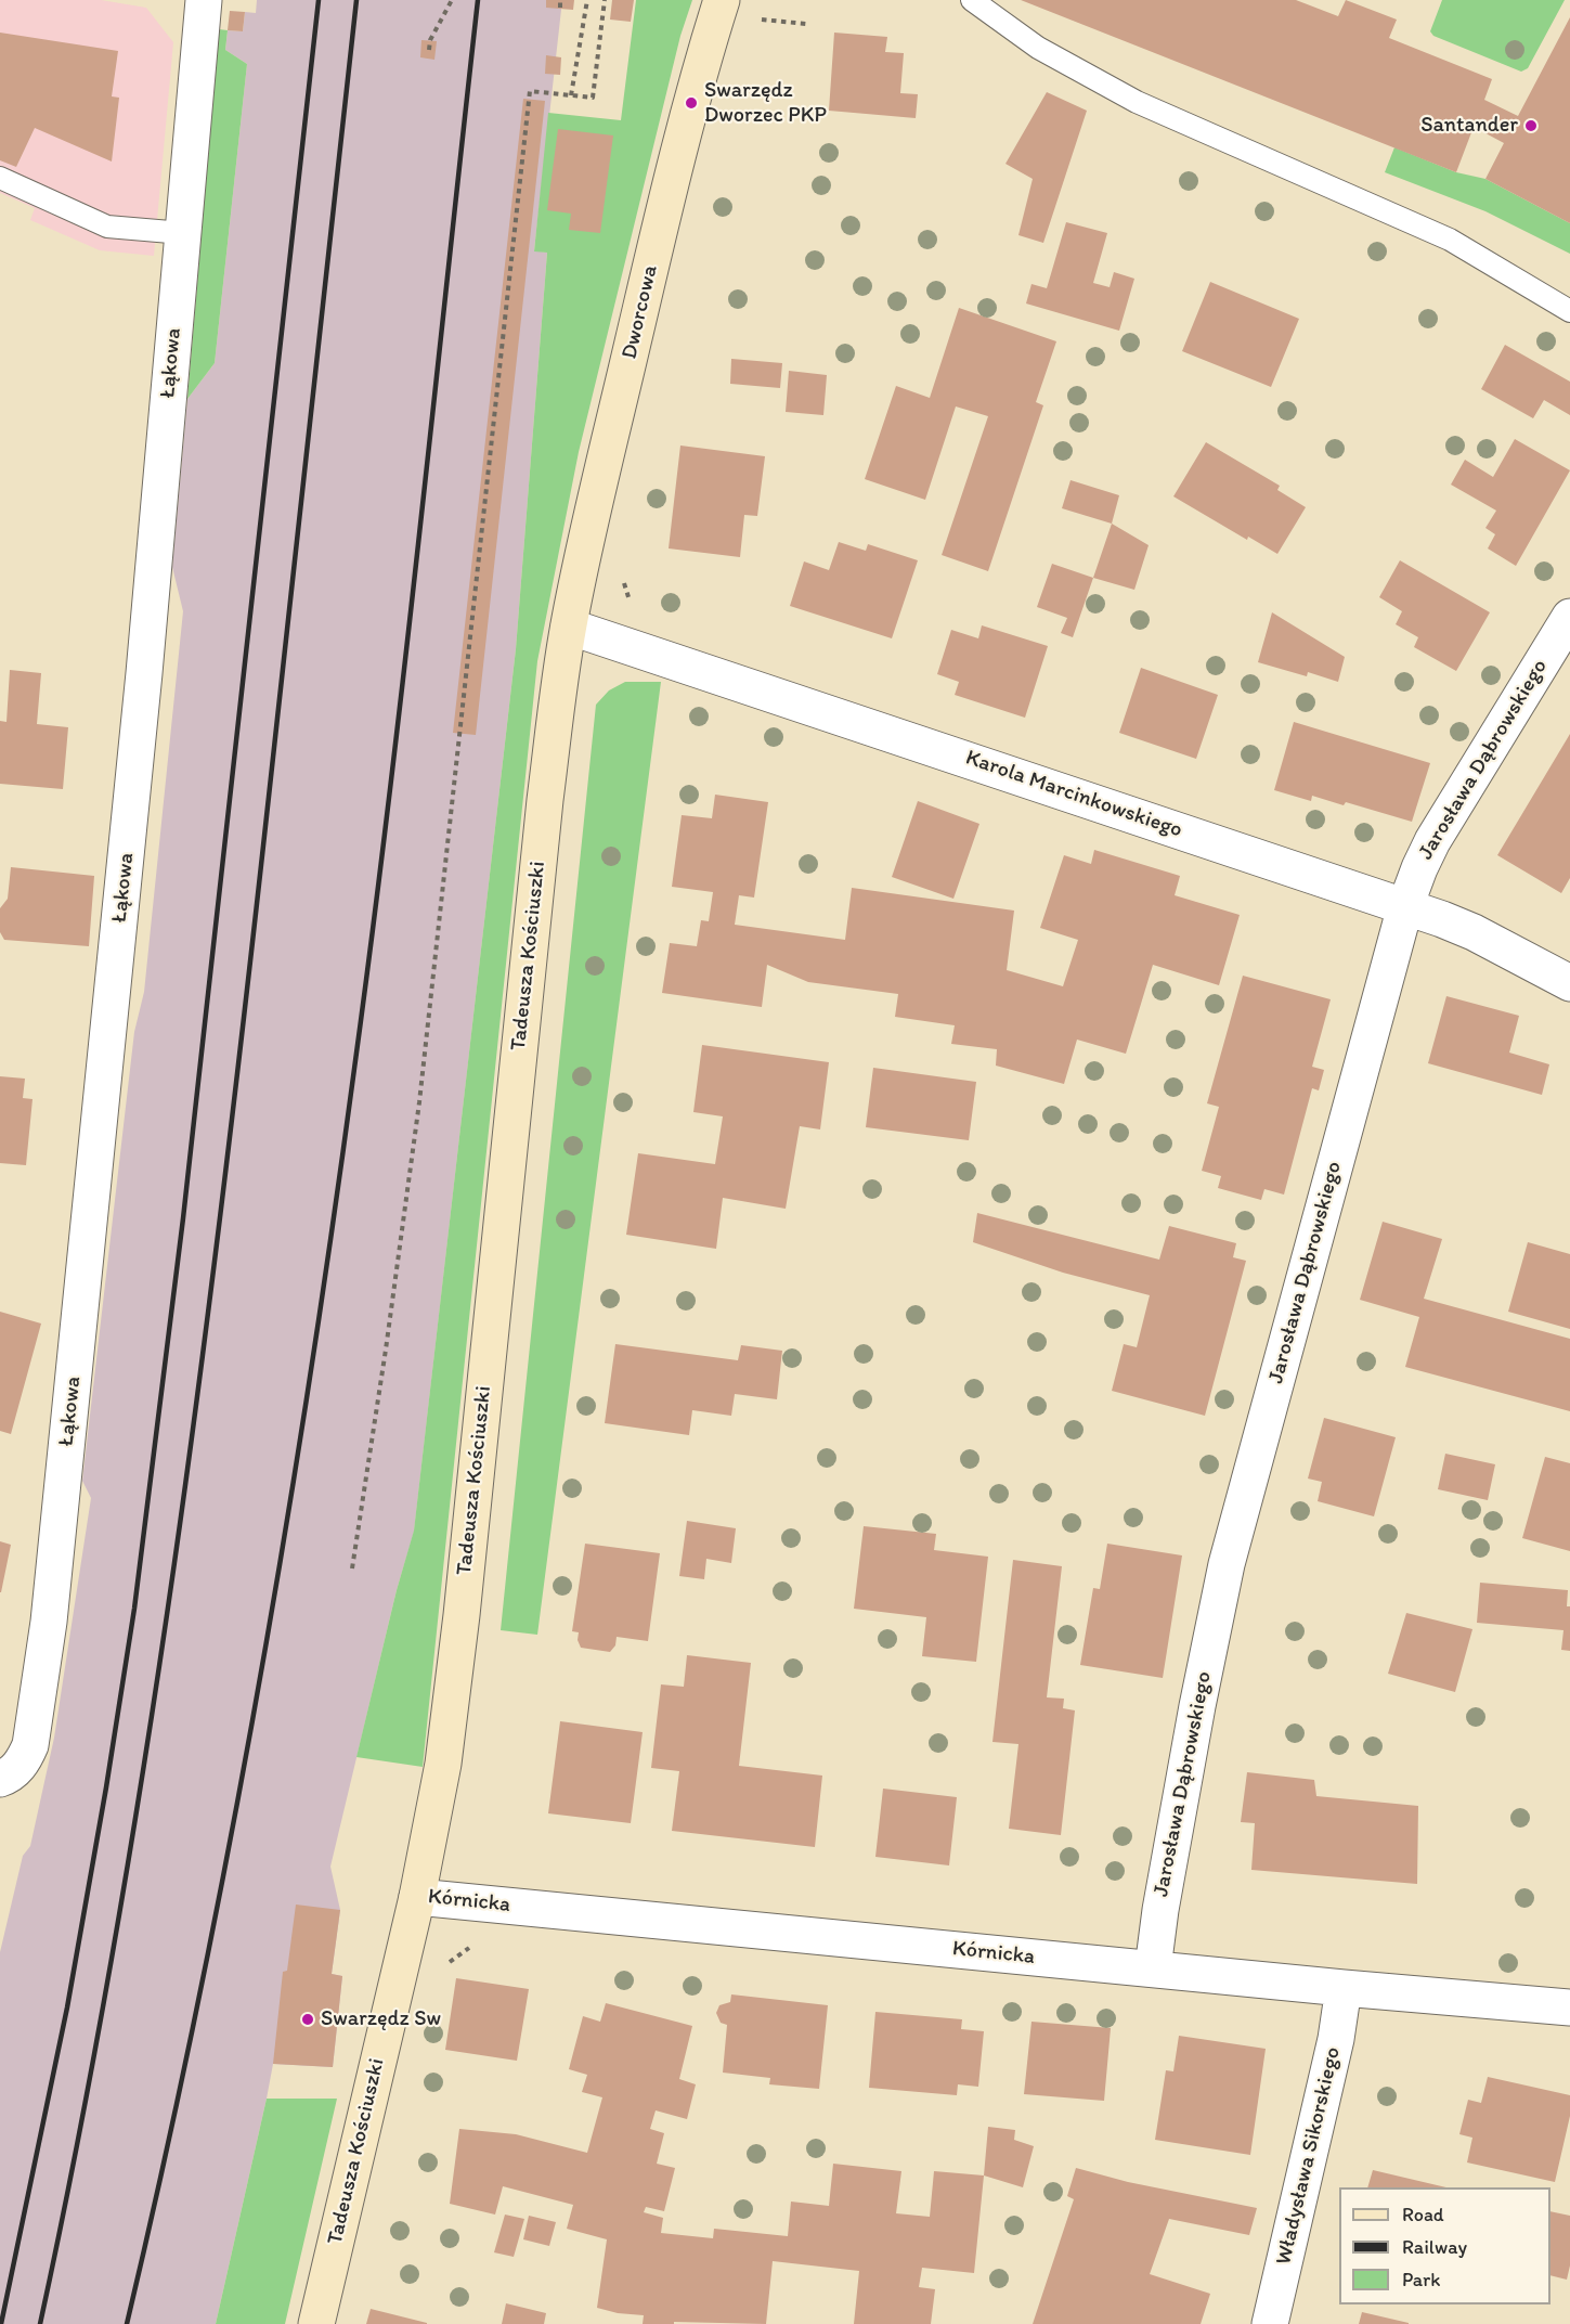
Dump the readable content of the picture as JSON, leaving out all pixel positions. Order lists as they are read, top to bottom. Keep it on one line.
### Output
{"streets":{"street":["Dworcowa","Łąkowa","Jarosława Dąbrowskiego","Karola Marcinkowskiego","Tadeusza Kościuszki","Kórnicka","Władysława Sikorskiego"]},"crossings":[["Dworcowa","Karola Marcinkowskiego"],["Dworcowa","Tadeusza Kościuszki"],["Jarosława Dąbrowskiego","Karola Marcinkowskiego"],["Jarosława Dąbrowskiego","Kórnicka"],["Karola Marcinkowskiego","Tadeusza Kościuszki"],["Tadeusza Kościuszki","Kórnicka"],["Kórnicka","Władysława Sikorskiego"]],"places":["Swarzędz Dworzec PKP","Santander","Swarzędz Sw"],"legend":["Road","Railway","Park"]}
